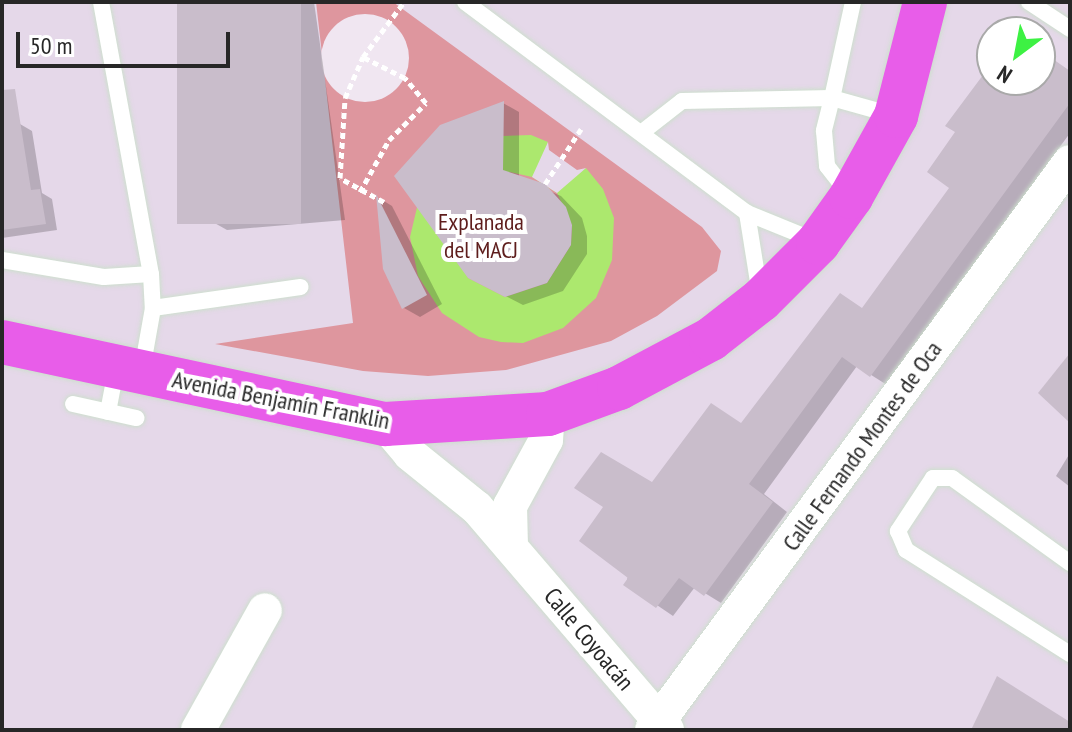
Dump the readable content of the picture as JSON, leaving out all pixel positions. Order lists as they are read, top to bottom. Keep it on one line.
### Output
{"streets":{"main road":["Avenida Benjamín Franklin"],"street":["Calle Fernando Montes de Oca","Calle Coyoacán"]},"crossings":[["Avenida Benjamín Franklin","Calle Coyoacán"],["Calle Fernando Montes de Oca","Calle Coyoacán"]],"parks":["Explanada del MACJ"],"scale_bar":"50 m","north":"bottom left"}
